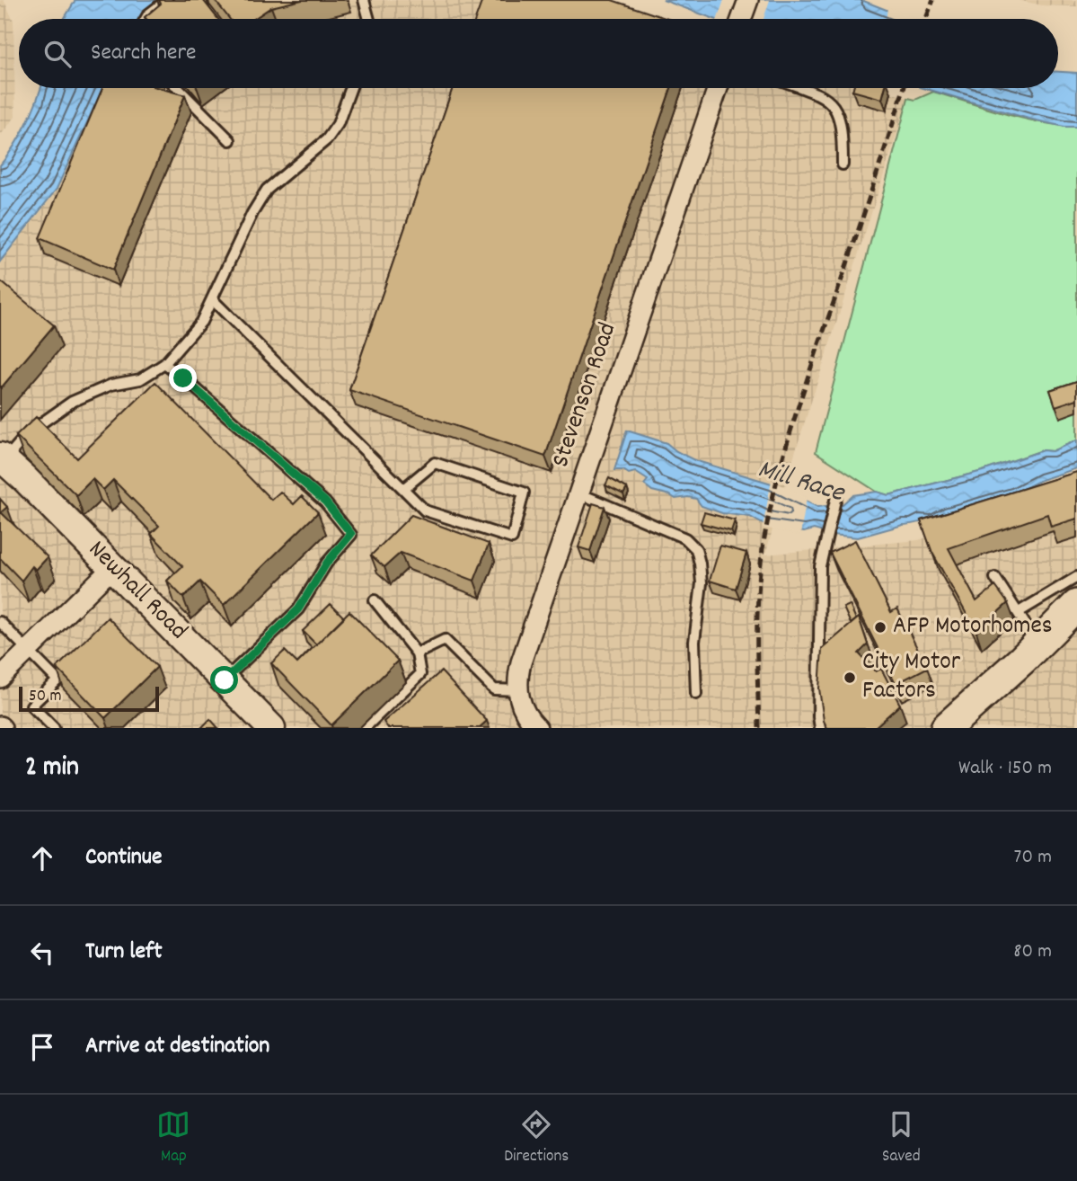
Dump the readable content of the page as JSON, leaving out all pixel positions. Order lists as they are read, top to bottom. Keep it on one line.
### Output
{"streets":{"main road":["Newhall Road"],"street":["Stevenson Road"]},"water":["Mill Race"],"places":["AFP Motorhomes","City Motor Factors"],"scale_bar":"50 m","page":{"search":"Search here","scale":"50 m","heading":["2 min","Walk · 150 m"],"list":[["Continue","70 m"],["Turn left","80 m"],"Arrive at destination"],"nav":["Map","Directions","Saved"]}}
